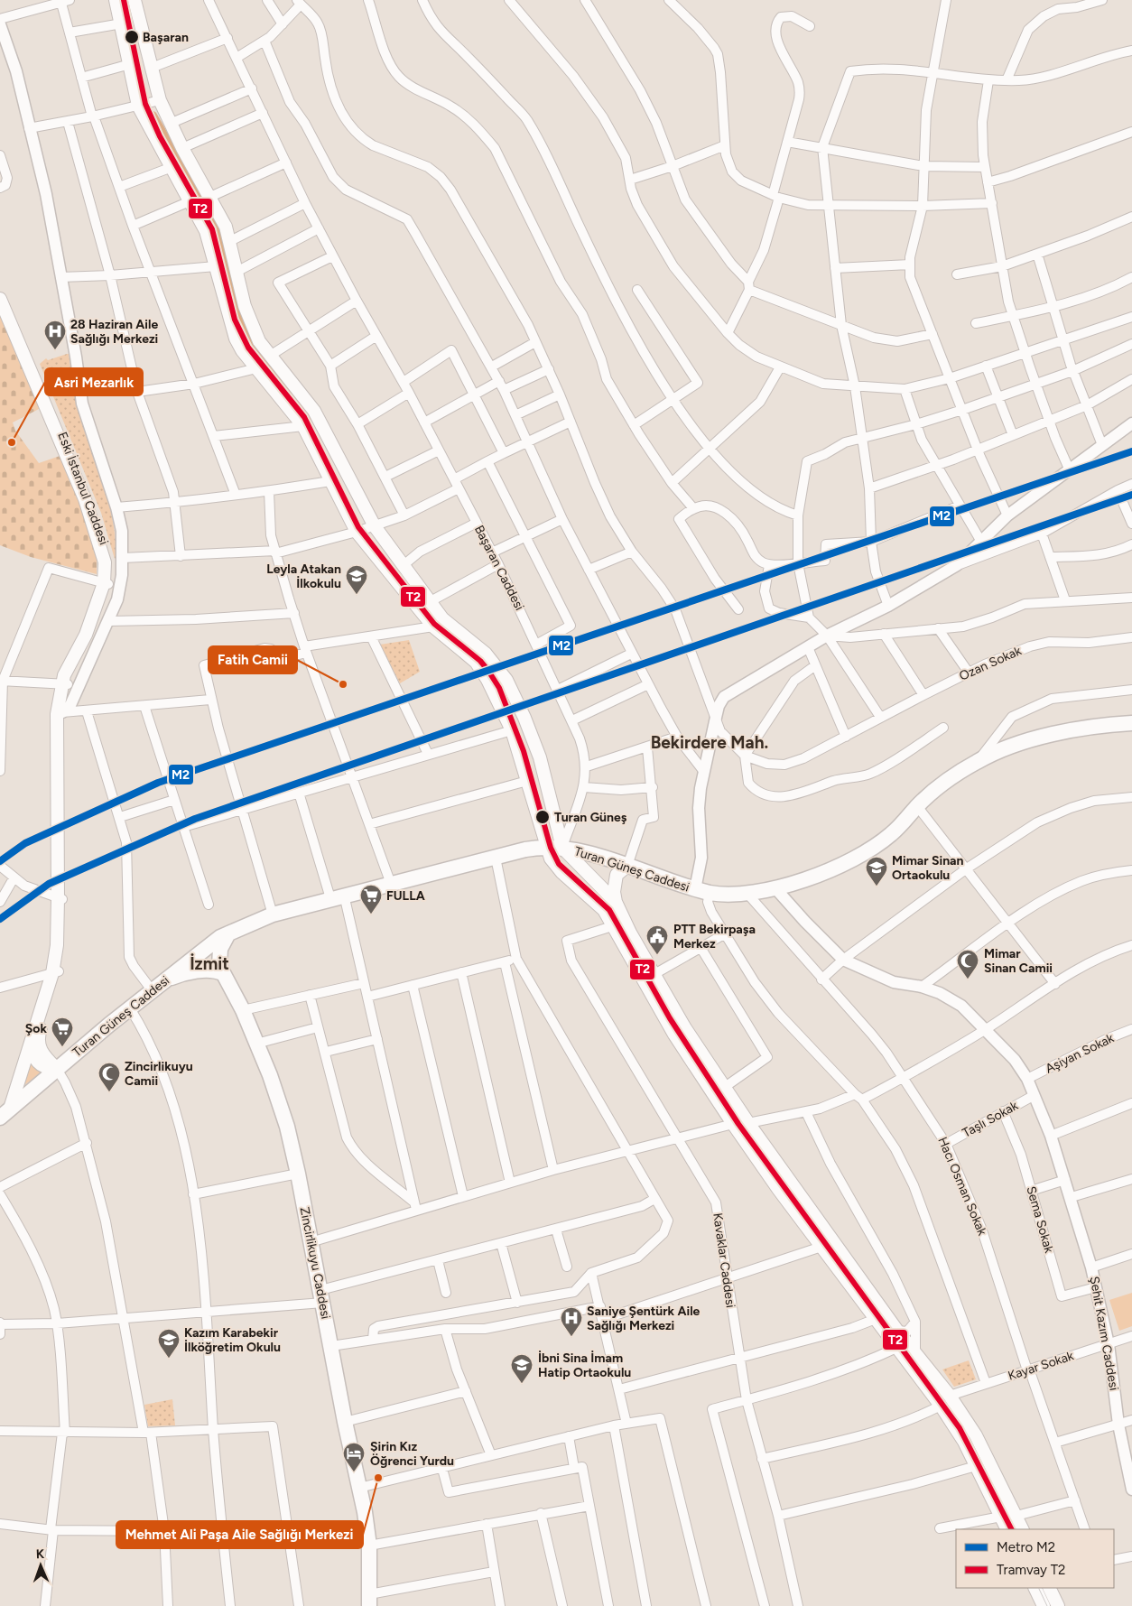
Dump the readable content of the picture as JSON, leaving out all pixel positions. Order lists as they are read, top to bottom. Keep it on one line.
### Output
{"streets":{"main road":["Eski İstanbul Caddesi","Turan Güneş Caddesi","Zincirlikuyu Caddesi"],"street":["Başaran Caddesi","Ozan Sokak","Aşiyan Sokak","Taşlı Sokak","Hacı Osman Sokak","Sema Sokak","Kavaklar Caddesi","Şehit Kazım Caddesi","Kayar Sokak"]},"crossings":[["Eski İstanbul Caddesi","Turan Güneş Caddesi"],["Başaran Caddesi","Turan Güneş Caddesi"],["Turan Güneş Caddesi","Hacı Osman Sokak"],["Turan Güneş Caddesi","Zincirlikuyu Caddesi"],["Aşiyan Sokak","Şehit Kazım Caddesi"],["Taşlı Sokak","Hacı Osman Sokak"],["Taşlı Sokak","Sema Sokak"],["Taşlı Sokak","Şehit Kazım Caddesi"],["Hacı Osman Sokak","Kayar Sokak"],["Sema Sokak","Şehit Kazım Caddesi"],["Şehit Kazım Caddesi","Kayar Sokak"]],"districts":["Bekirdere Mah.","İzmit"],"places":{"other":["Başaran","Asri Mezarlık","Fatih Camii","Turan Güneş","Mehmet Ali Paşa Aile Sağlığı Merkezi"],"hospital":["28 Haziran Aile Sağlığı Merkezi","Saniye Şentürk Aile Sağlığı Merkezi"],"school or university":["Leyla Atakan İlkokulu","Mimar Sinan Ortaokulu","Kazım Karabekir İlköğretim Okulu","İbni Sina İmam Hatip Ortaokulu"],"supermarket":["FULLA","Şok"],"public building":["PTT Bekirpaşa Merkez"],"mosque":["Mimar Sinan Camii","Zincirlikuyu Camii"],"hotel":["Şirin Kız Öğrenci Yurdu"]},"lines":["tram line T2","metro line M2"],"legend":["Metro M2","Tramvay T2"],"north":"top"}
